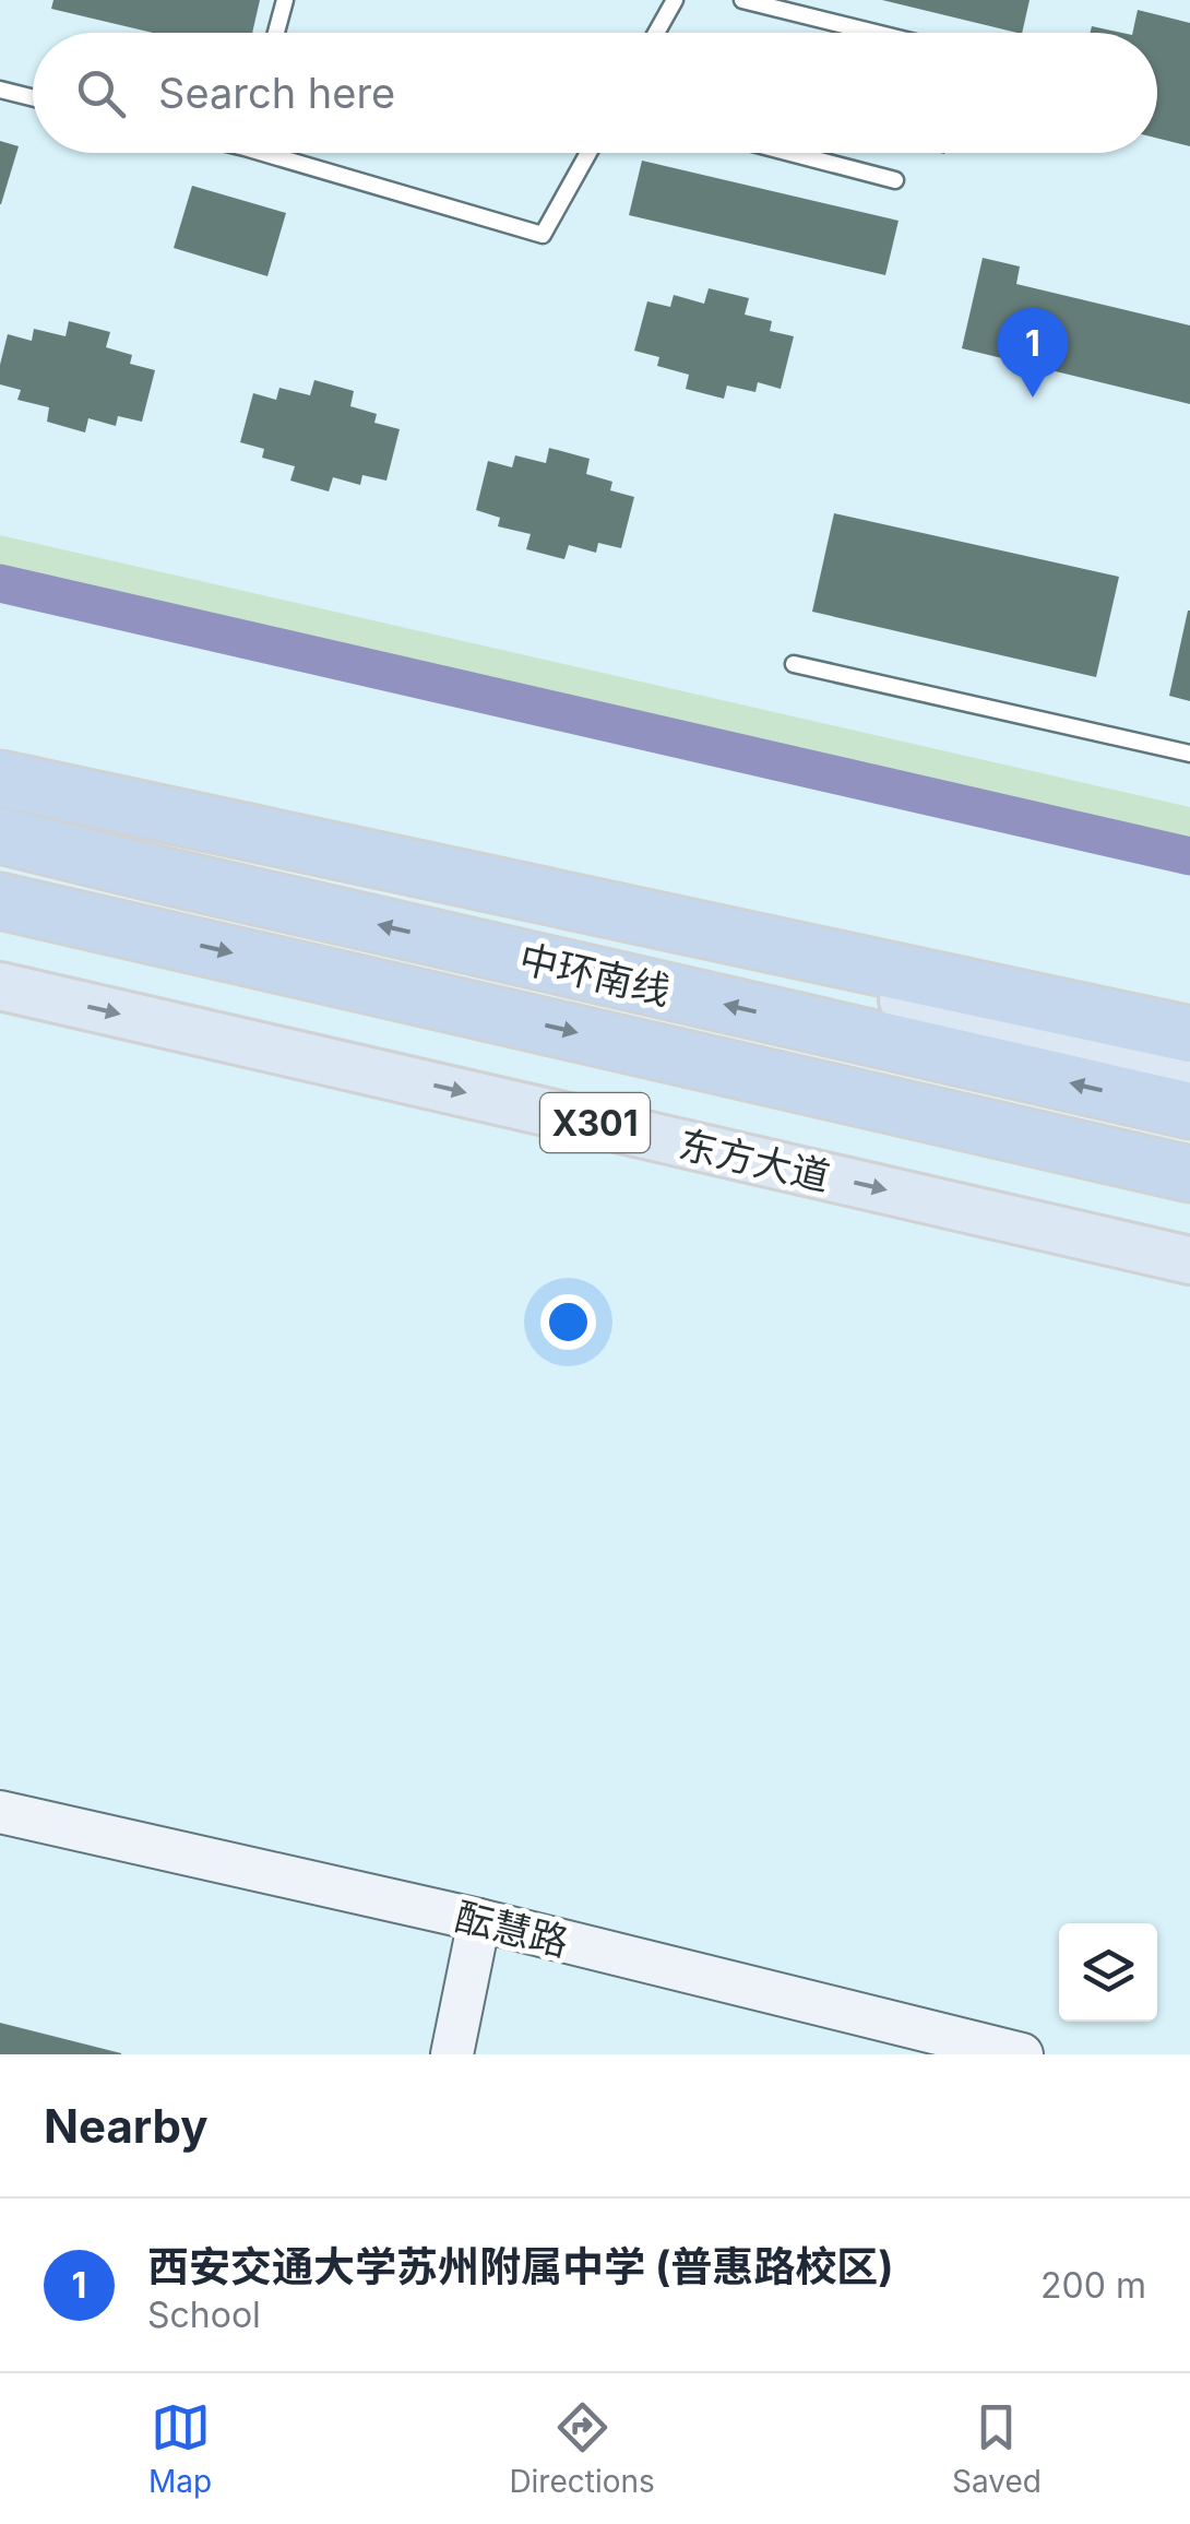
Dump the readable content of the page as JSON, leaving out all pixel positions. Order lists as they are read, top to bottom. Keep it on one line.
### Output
{"streets":{"highway":["中环南线"],"main road":["X301","东方大道"],"street":["酝慧路"]},"page":{"search":"Search here","pins":"1","heading":"Nearby","list":[{"mark":"1","name":"西安交通大学苏州附属中学 (普惠路校区)","note":"School","value":"200 m"}],"nav":["Map","Directions","Saved"]}}
